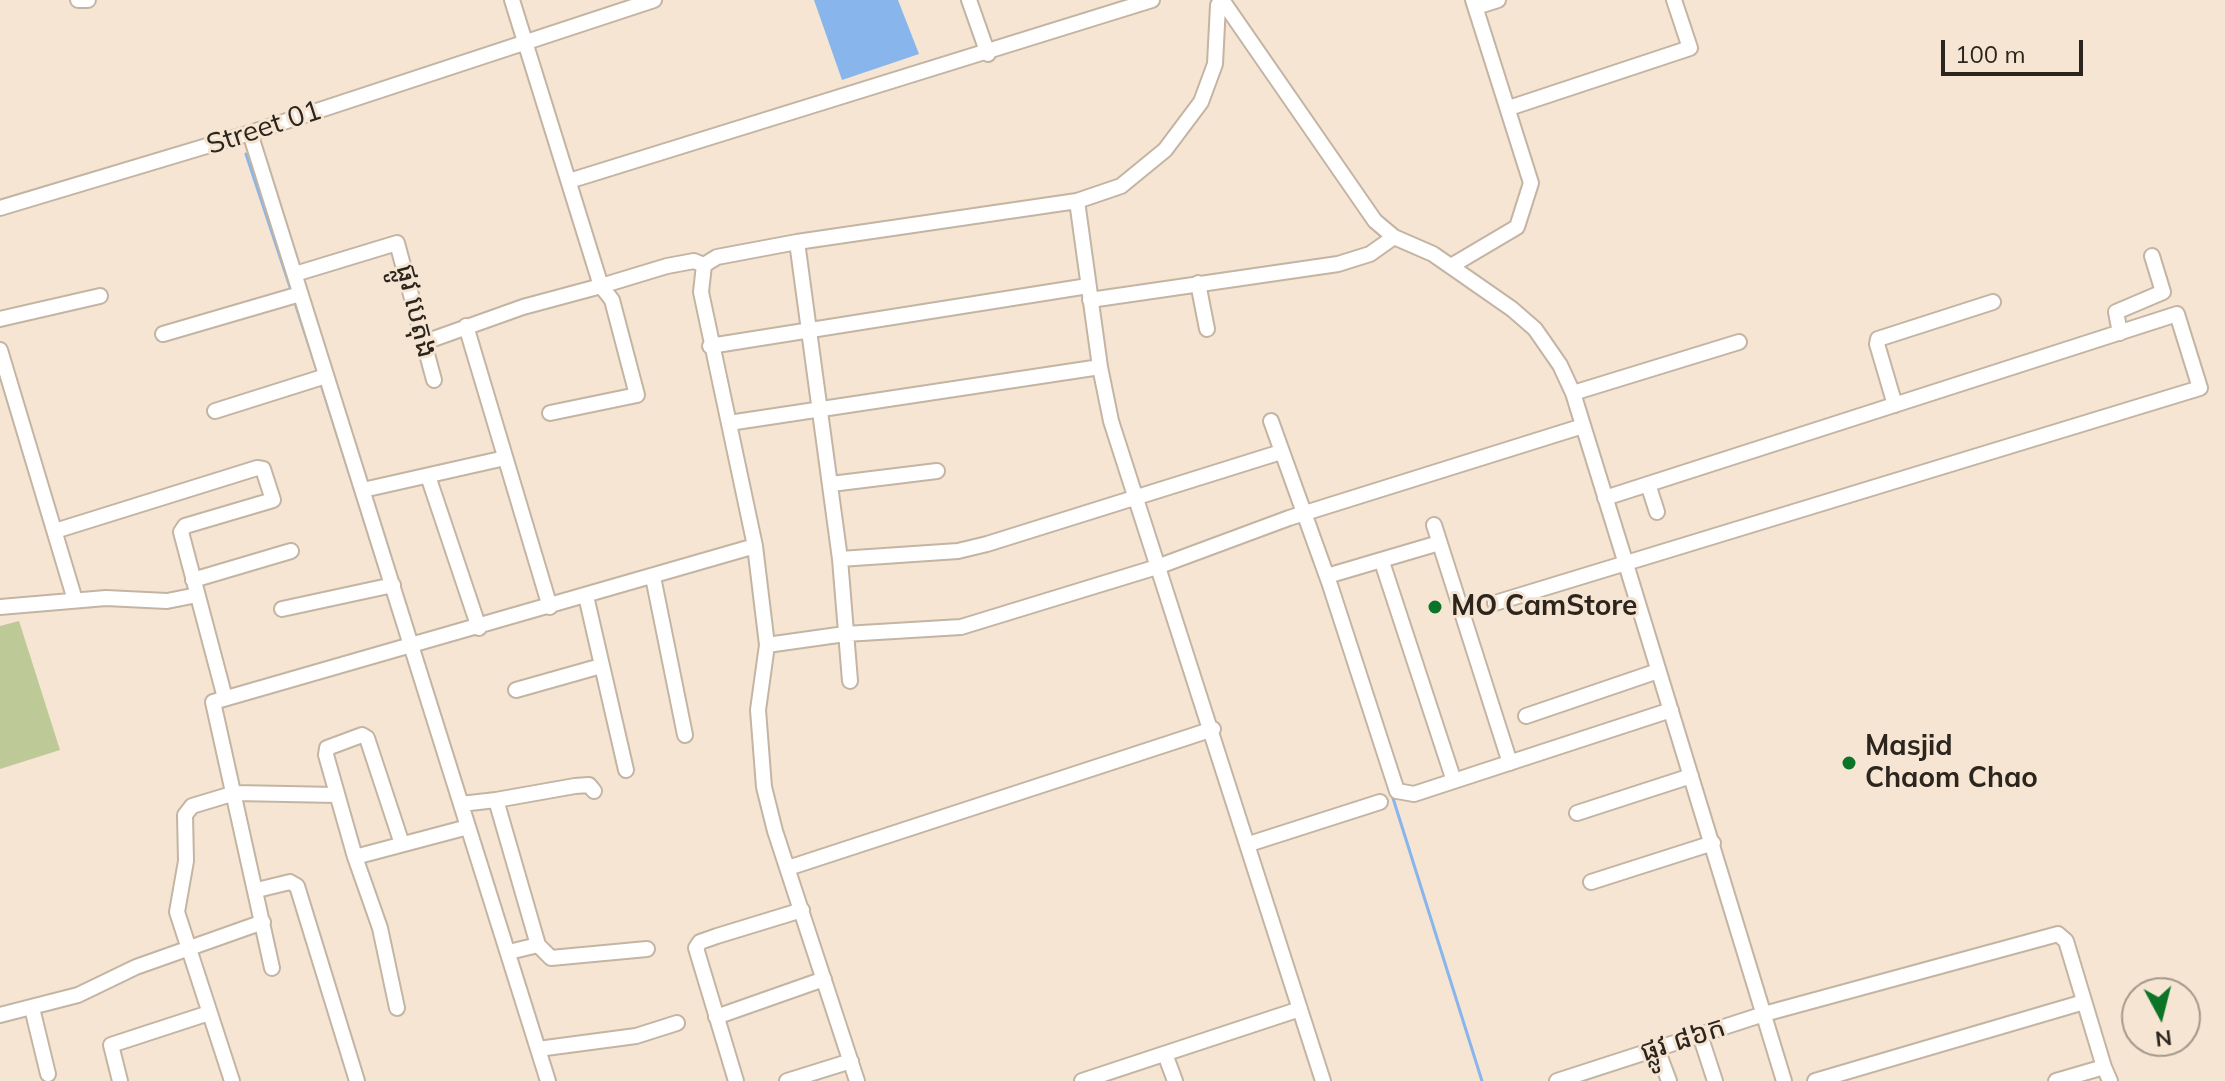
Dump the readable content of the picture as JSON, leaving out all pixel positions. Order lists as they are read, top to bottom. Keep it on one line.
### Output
{"streets":{"street":["Street 01","ផ្លូវ បេតុង","ផ្លូវ ៨៦ក"]},"places":["MO CamStore","Masjid Chaom Chao"],"scale_bar":"100 m","north":"bottom"}
